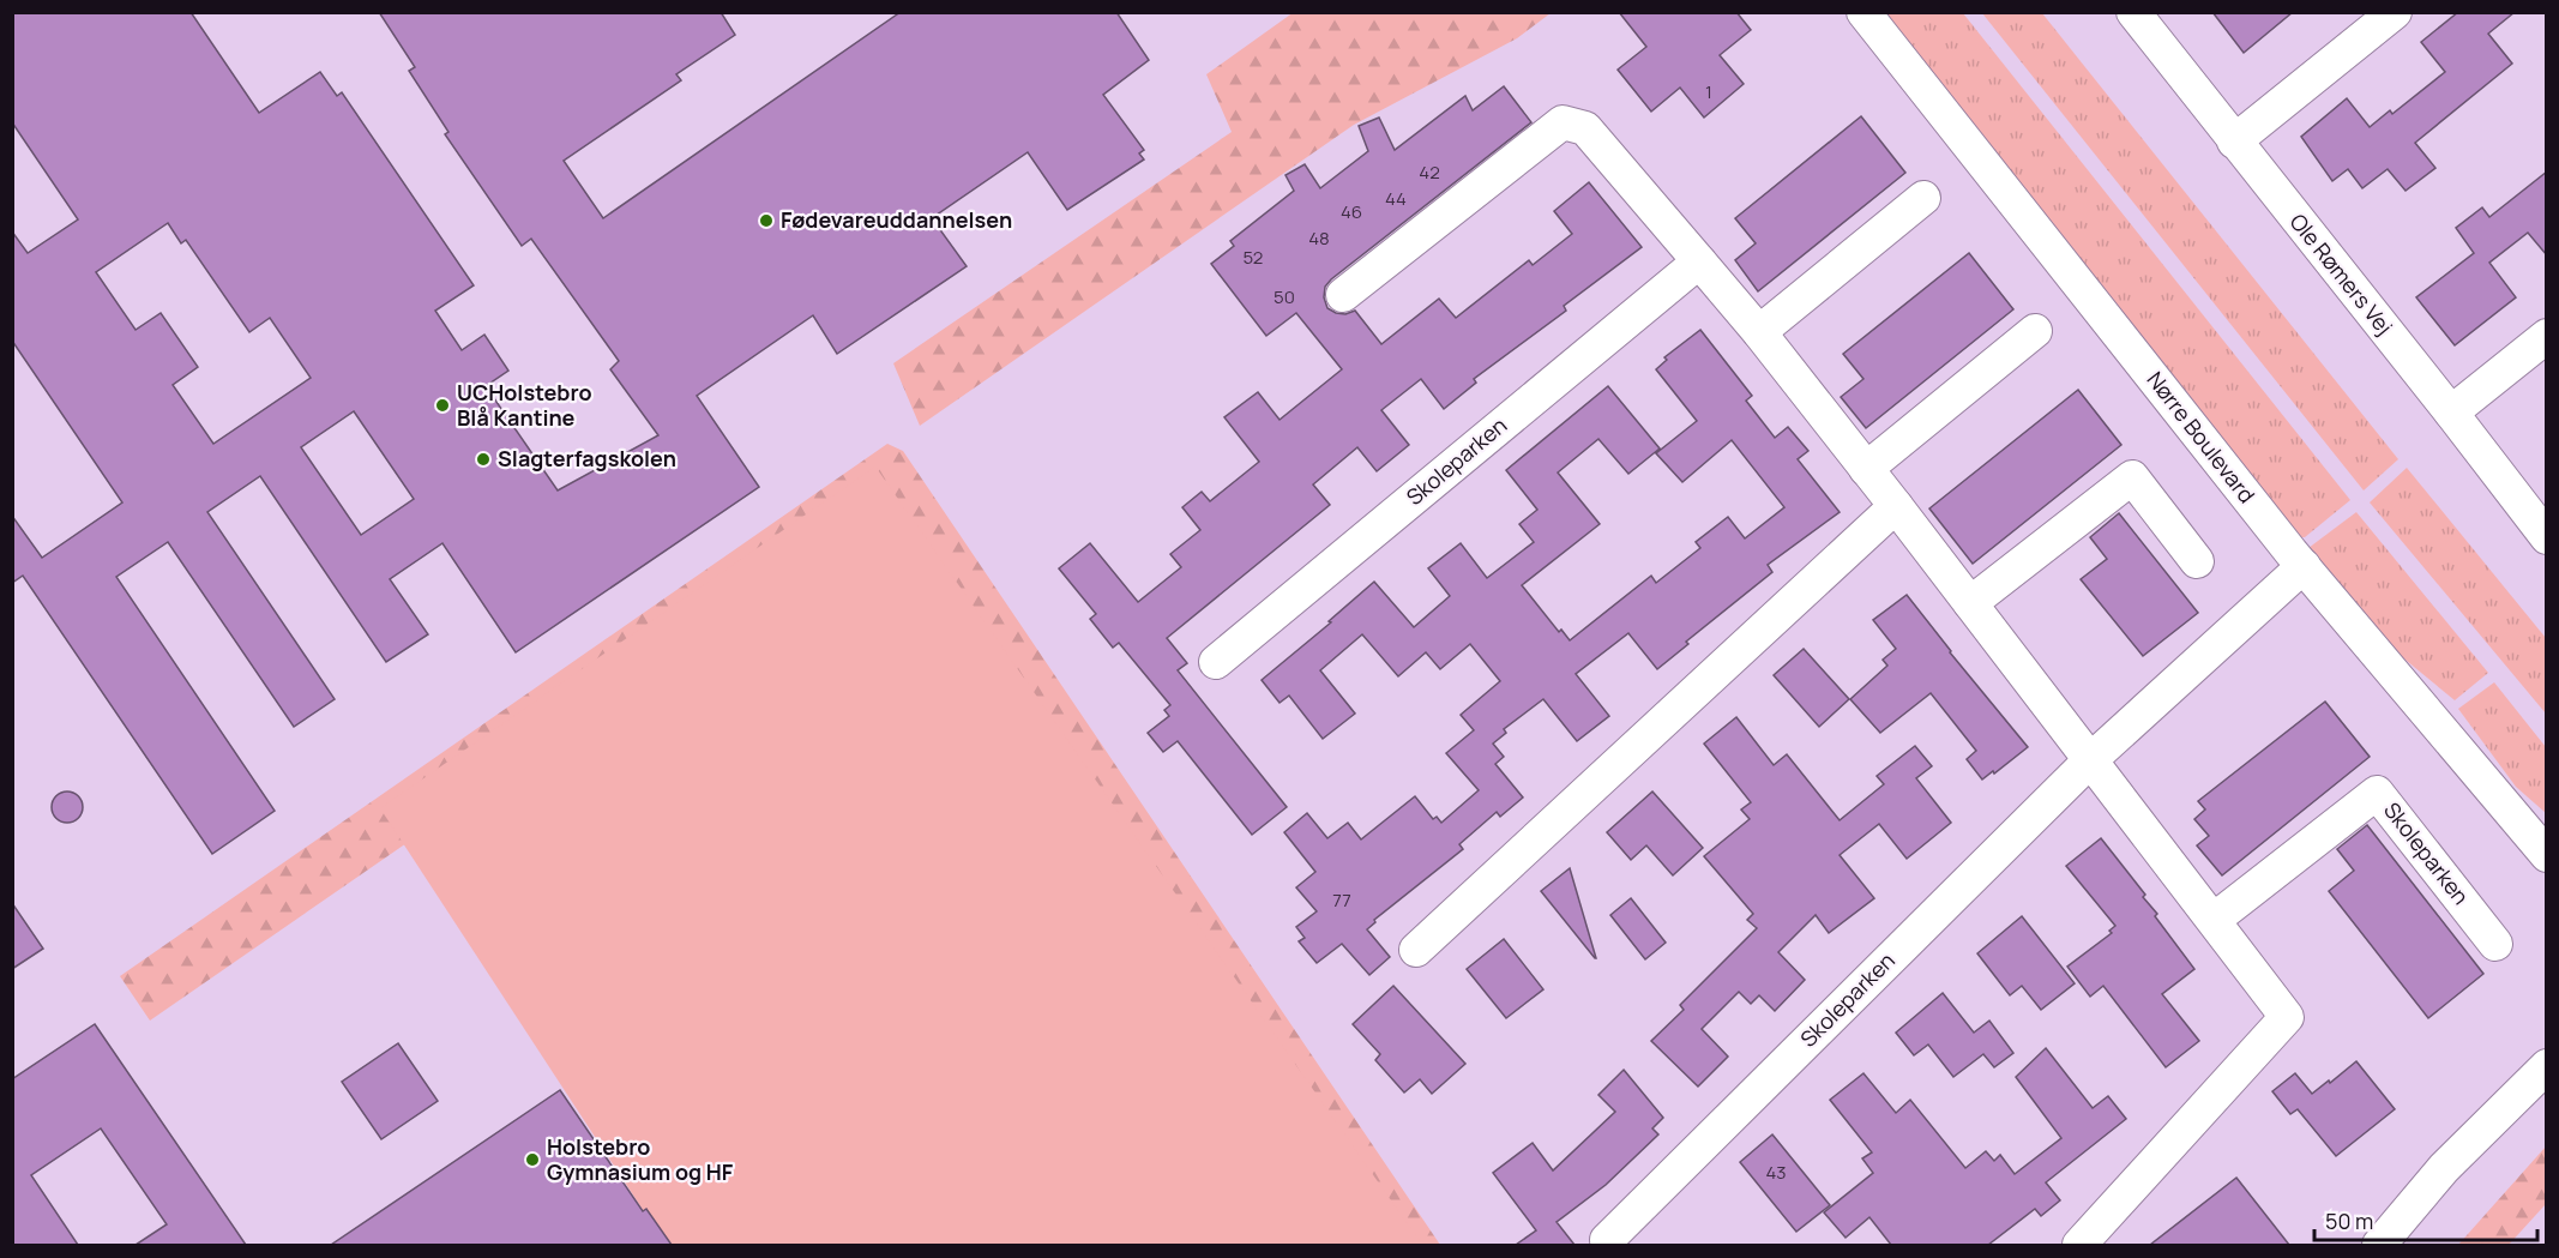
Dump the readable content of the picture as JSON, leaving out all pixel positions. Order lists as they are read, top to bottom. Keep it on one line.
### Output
{"streets":{"street":["Ole Rømers Vej","Nørre Boulevard","Skoleparken"]},"crossings":[["Nørre Boulevard","Skoleparken"]],"places":["Fødevareuddannelsen","UCHolstebro Blå Kantine","Slagterfagskolen","Holstebro Gymnasium og HF"],"house_numbers":["1","42","44","46","48","52","50","77","43"],"scale_bar":"50 m"}
